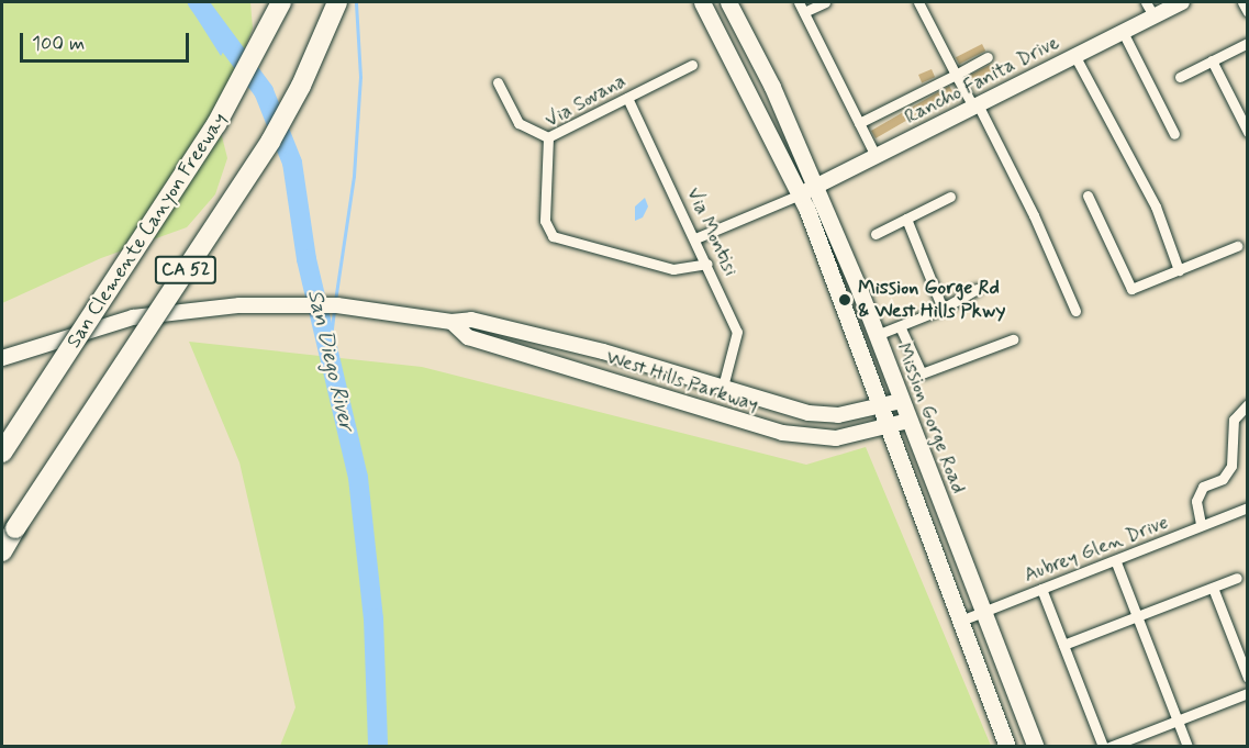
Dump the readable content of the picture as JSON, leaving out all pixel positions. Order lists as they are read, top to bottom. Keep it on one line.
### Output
{"streets":{"highway":["San Clemente Canyon Freeway","CA 52"],"main road":["Rancho Fanita Drive","West Hills Parkway","Mission Gorge Road"],"street":["Via Sovana","Via Montisi","Aubrey Glen Drive"]},"crossings":[["Rancho Fanita Drive","Mission Gorge Road"],["Via Sovana","Via Montisi"],["Via Montisi","West Hills Parkway"],["West Hills Parkway","Mission Gorge Road"],["Mission Gorge Road","Aubrey Glen Drive"]],"water":["San Diego River"],"places":["Mission Gorge Rd & West Hills Pkwy"],"scale_bar":"100 m"}
